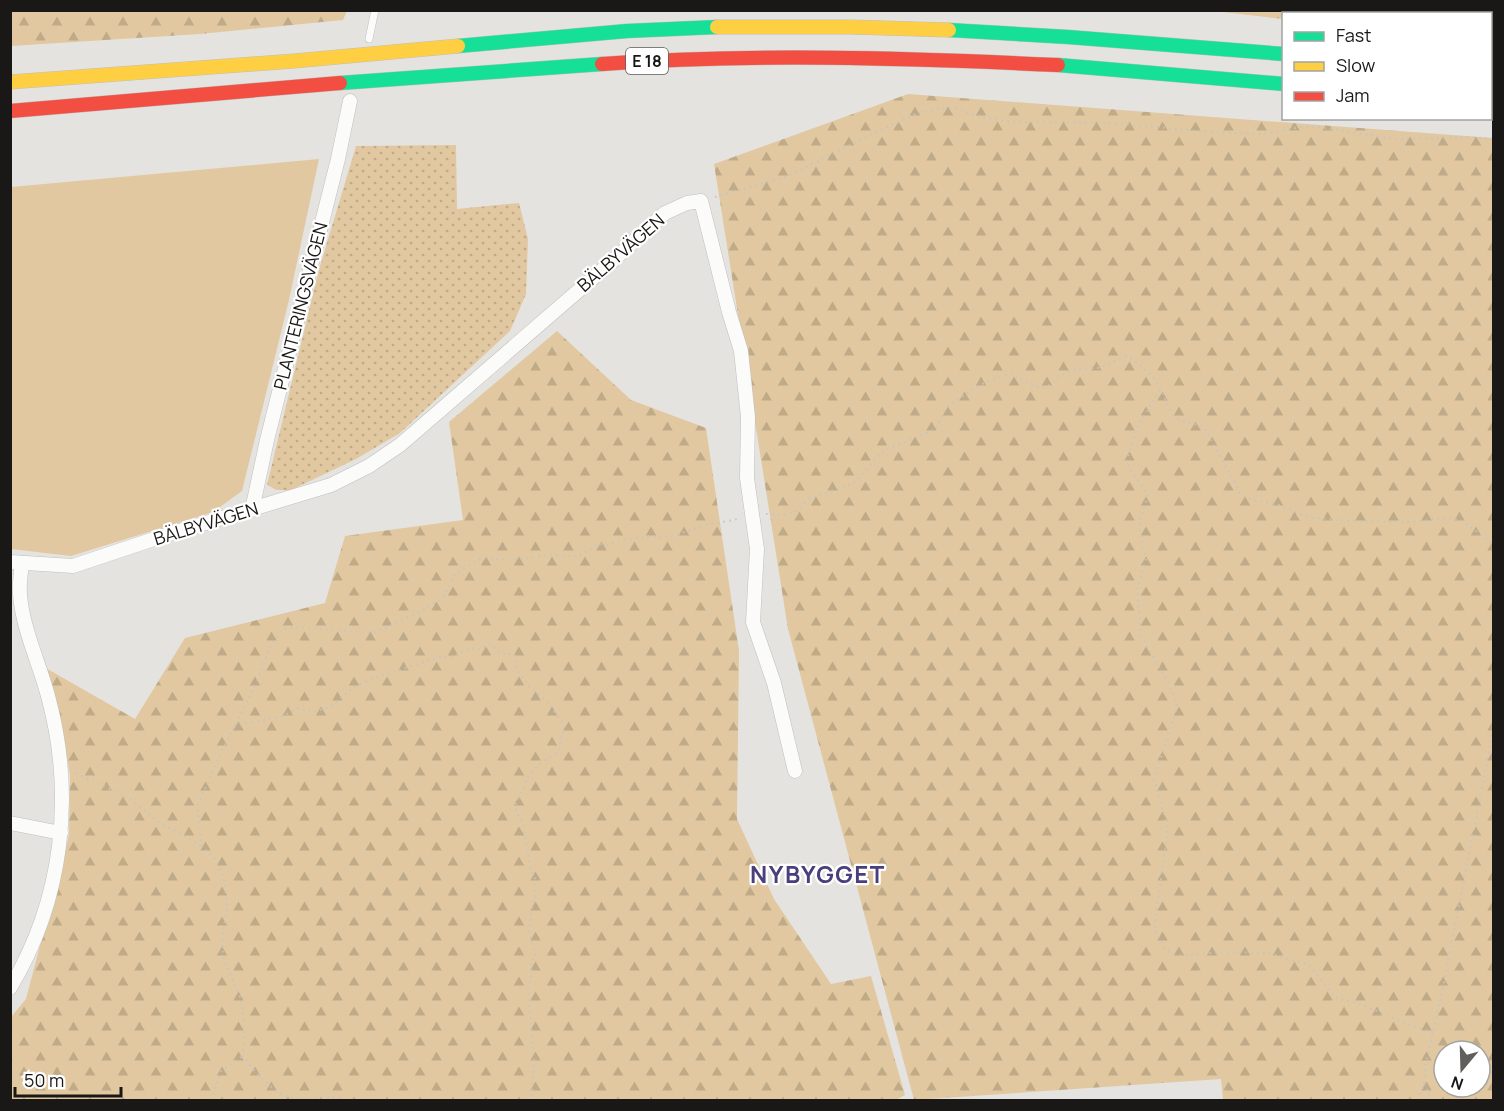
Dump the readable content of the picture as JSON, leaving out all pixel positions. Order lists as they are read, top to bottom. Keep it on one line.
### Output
{"streets":{"highway":["E 18"],"street":["BÄLBYVÄGEN","PLANTERINGSVÄGEN"]},"crossings":[["BÄLBYVÄGEN","PLANTERINGSVÄGEN"]],"districts":["NYBYGGET"],"legend":["Fast","Slow","Jam"],"scale_bar":"50 m","north":"bottom"}
